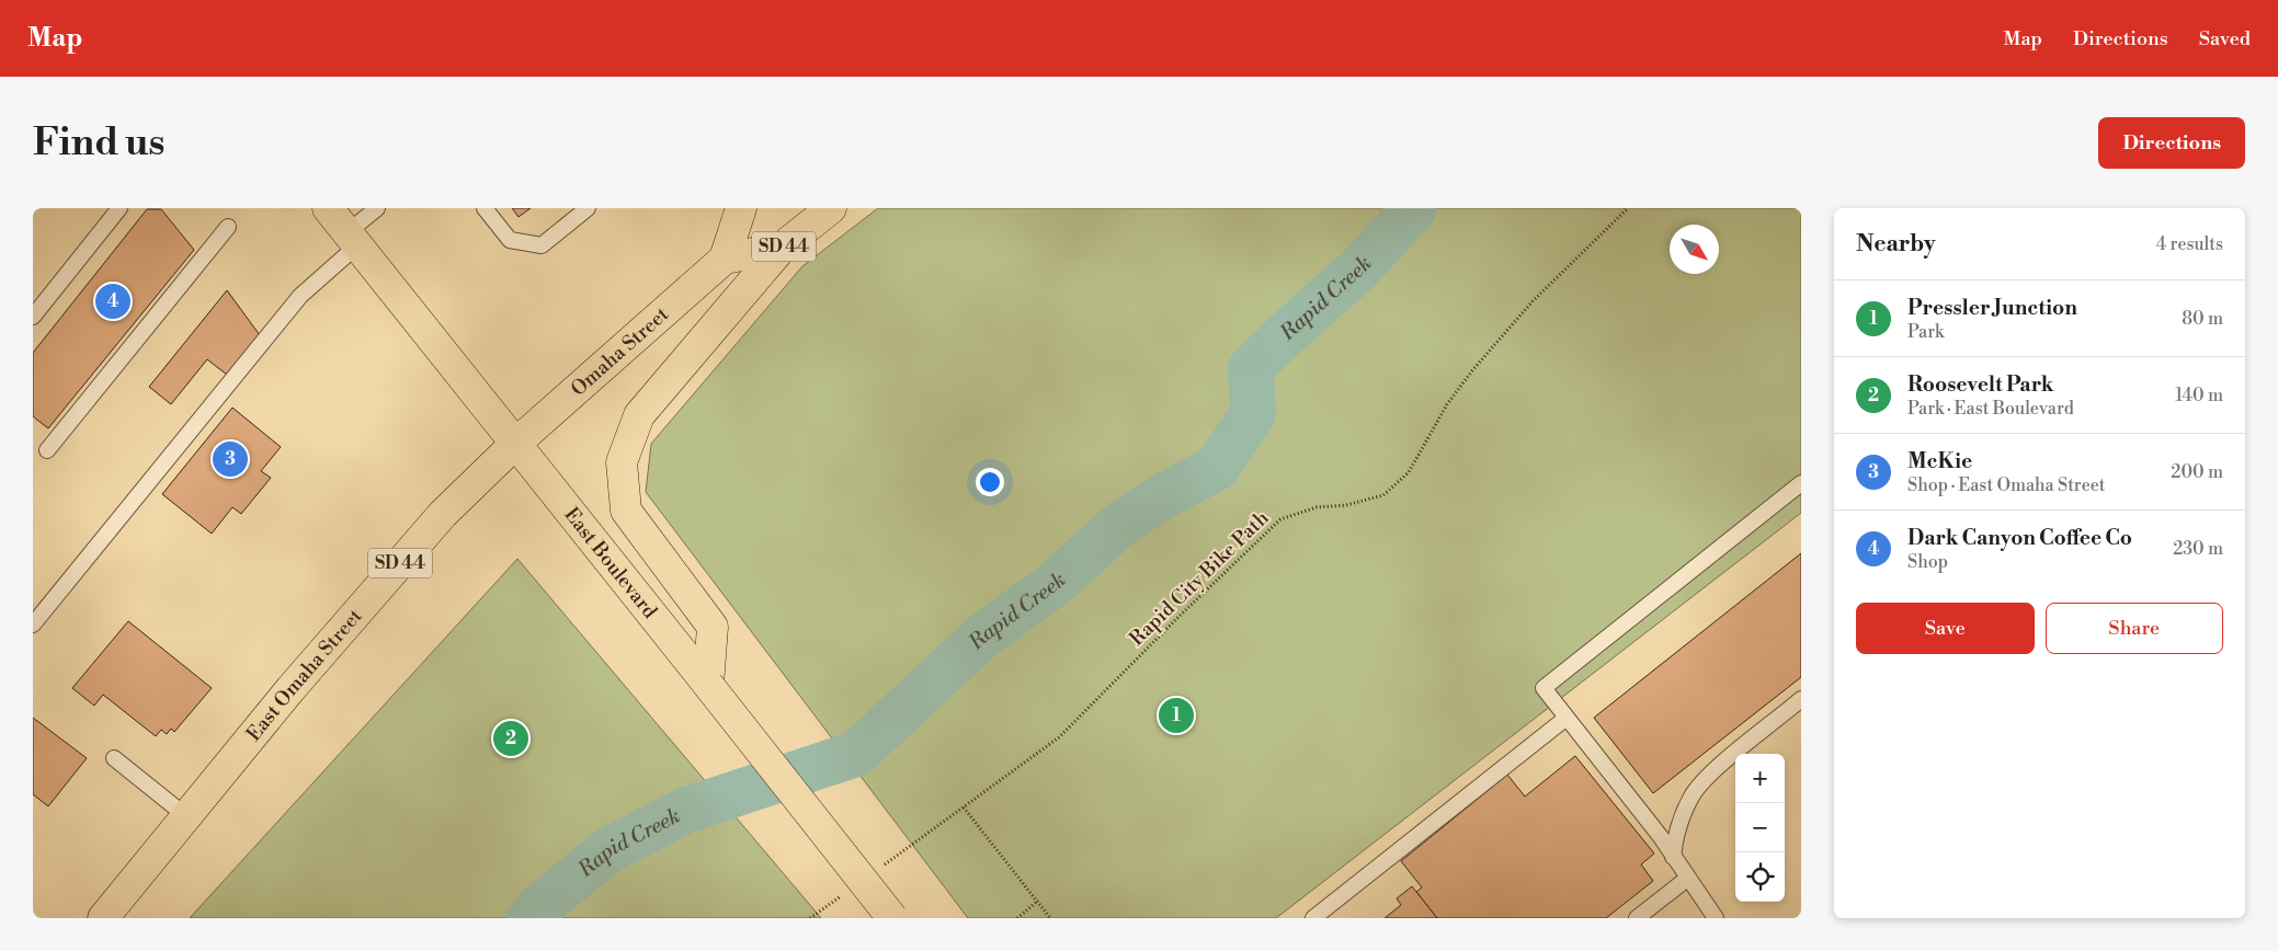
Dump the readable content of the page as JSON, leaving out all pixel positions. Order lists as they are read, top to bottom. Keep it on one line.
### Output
{"streets":{"main road":["SD 44","Omaha Street","East Boulevard","East Omaha Street"],"path":["Rapid City Bike Path"]},"crossings":[["SD 44","Omaha Street"],["Omaha Street","East Boulevard"],["Omaha Street","East Omaha Street"],["East Boulevard","East Omaha Street"]],"water":["Rapid Creek"],"north":"bottom right","page":{"header":"Map","nav":["Map","Directions","Saved"],"buttons":["Directions",["Save","Share"]],"title":"Find us","heading":["Nearby","4 results"],"list":[{"mark":"1","name":"Pressler Junction","note":"Park","value":"80 m"},{"mark":"2","name":"Roosevelt Park","note":"Park · East Boulevard","value":"140 m"},{"mark":"3","name":"McKie","note":"Shop · East Omaha Street","value":"200 m"},{"mark":"4","name":"Dark Canyon Coffee Co","note":"Shop","value":"230 m"}],"pins":["4","3","1","2"],"map_buttons":["+","−"]}}
